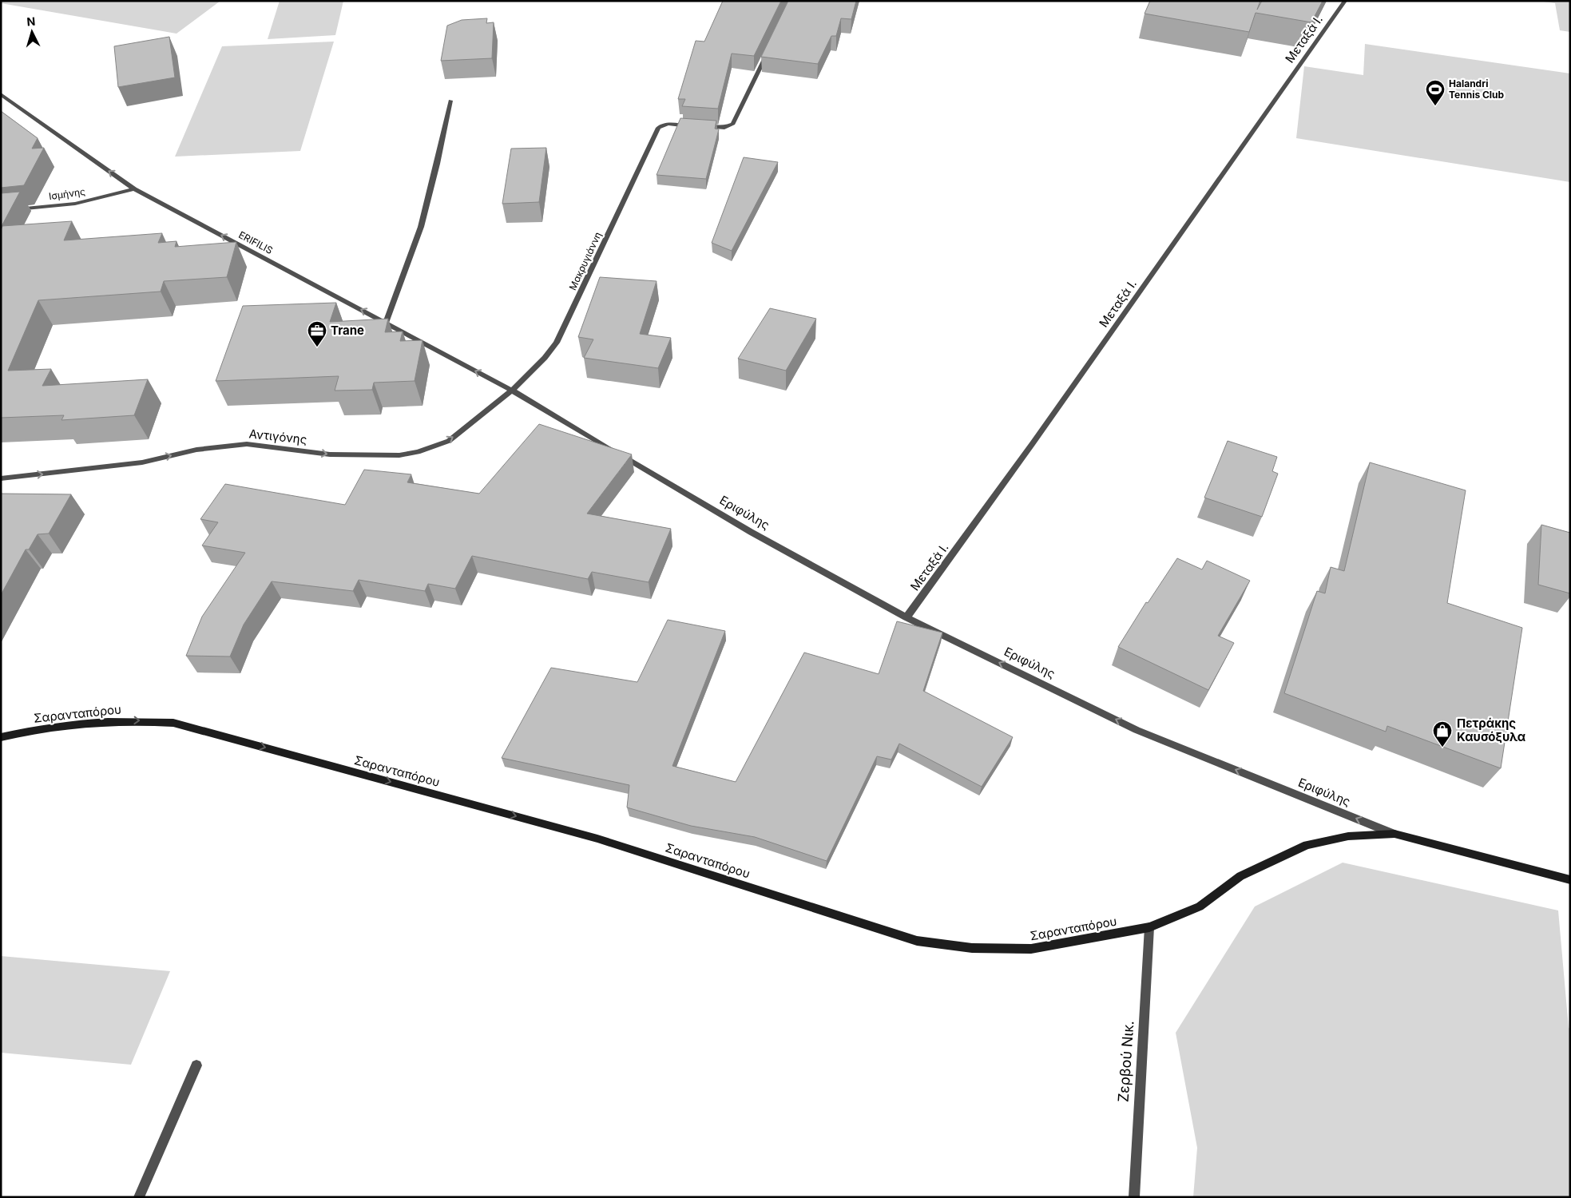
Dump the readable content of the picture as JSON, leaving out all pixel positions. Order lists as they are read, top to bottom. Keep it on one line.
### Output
{"streets":{"street":["Μεταξά Ι.","Ισμήνης","ERIFILIS","Μακρυγιάννη","Αντιγόνης","Εριφύλης","Σαρανταπόρου","Ζερβού Νικ."]},"crossings":[["Μεταξά Ι.","Εριφύλης"],["Ισμήνης","ERIFILIS"],["ERIFILIS","Μακρυγιάννη"],["ERIFILIS","Αντιγόνης"],["ERIFILIS","Εριφύλης"],["Μακρυγιάννη","Αντιγόνης"],["Μακρυγιάννη","Εριφύλης"],["Αντιγόνης","Εριφύλης"],["Εριφύλης","Σαρανταπόρου"],["Σαρανταπόρου","Ζερβού Νικ."]],"one_way":["ERIFILIS","Αντιγόνης","Εριφύλης","Σαρανταπόρου"],"places":{"sports":["Halandri Tennis Club"],"office":["Trane"],"shop":["Πετράκης Καυσόξυλα"]},"north":"top"}
